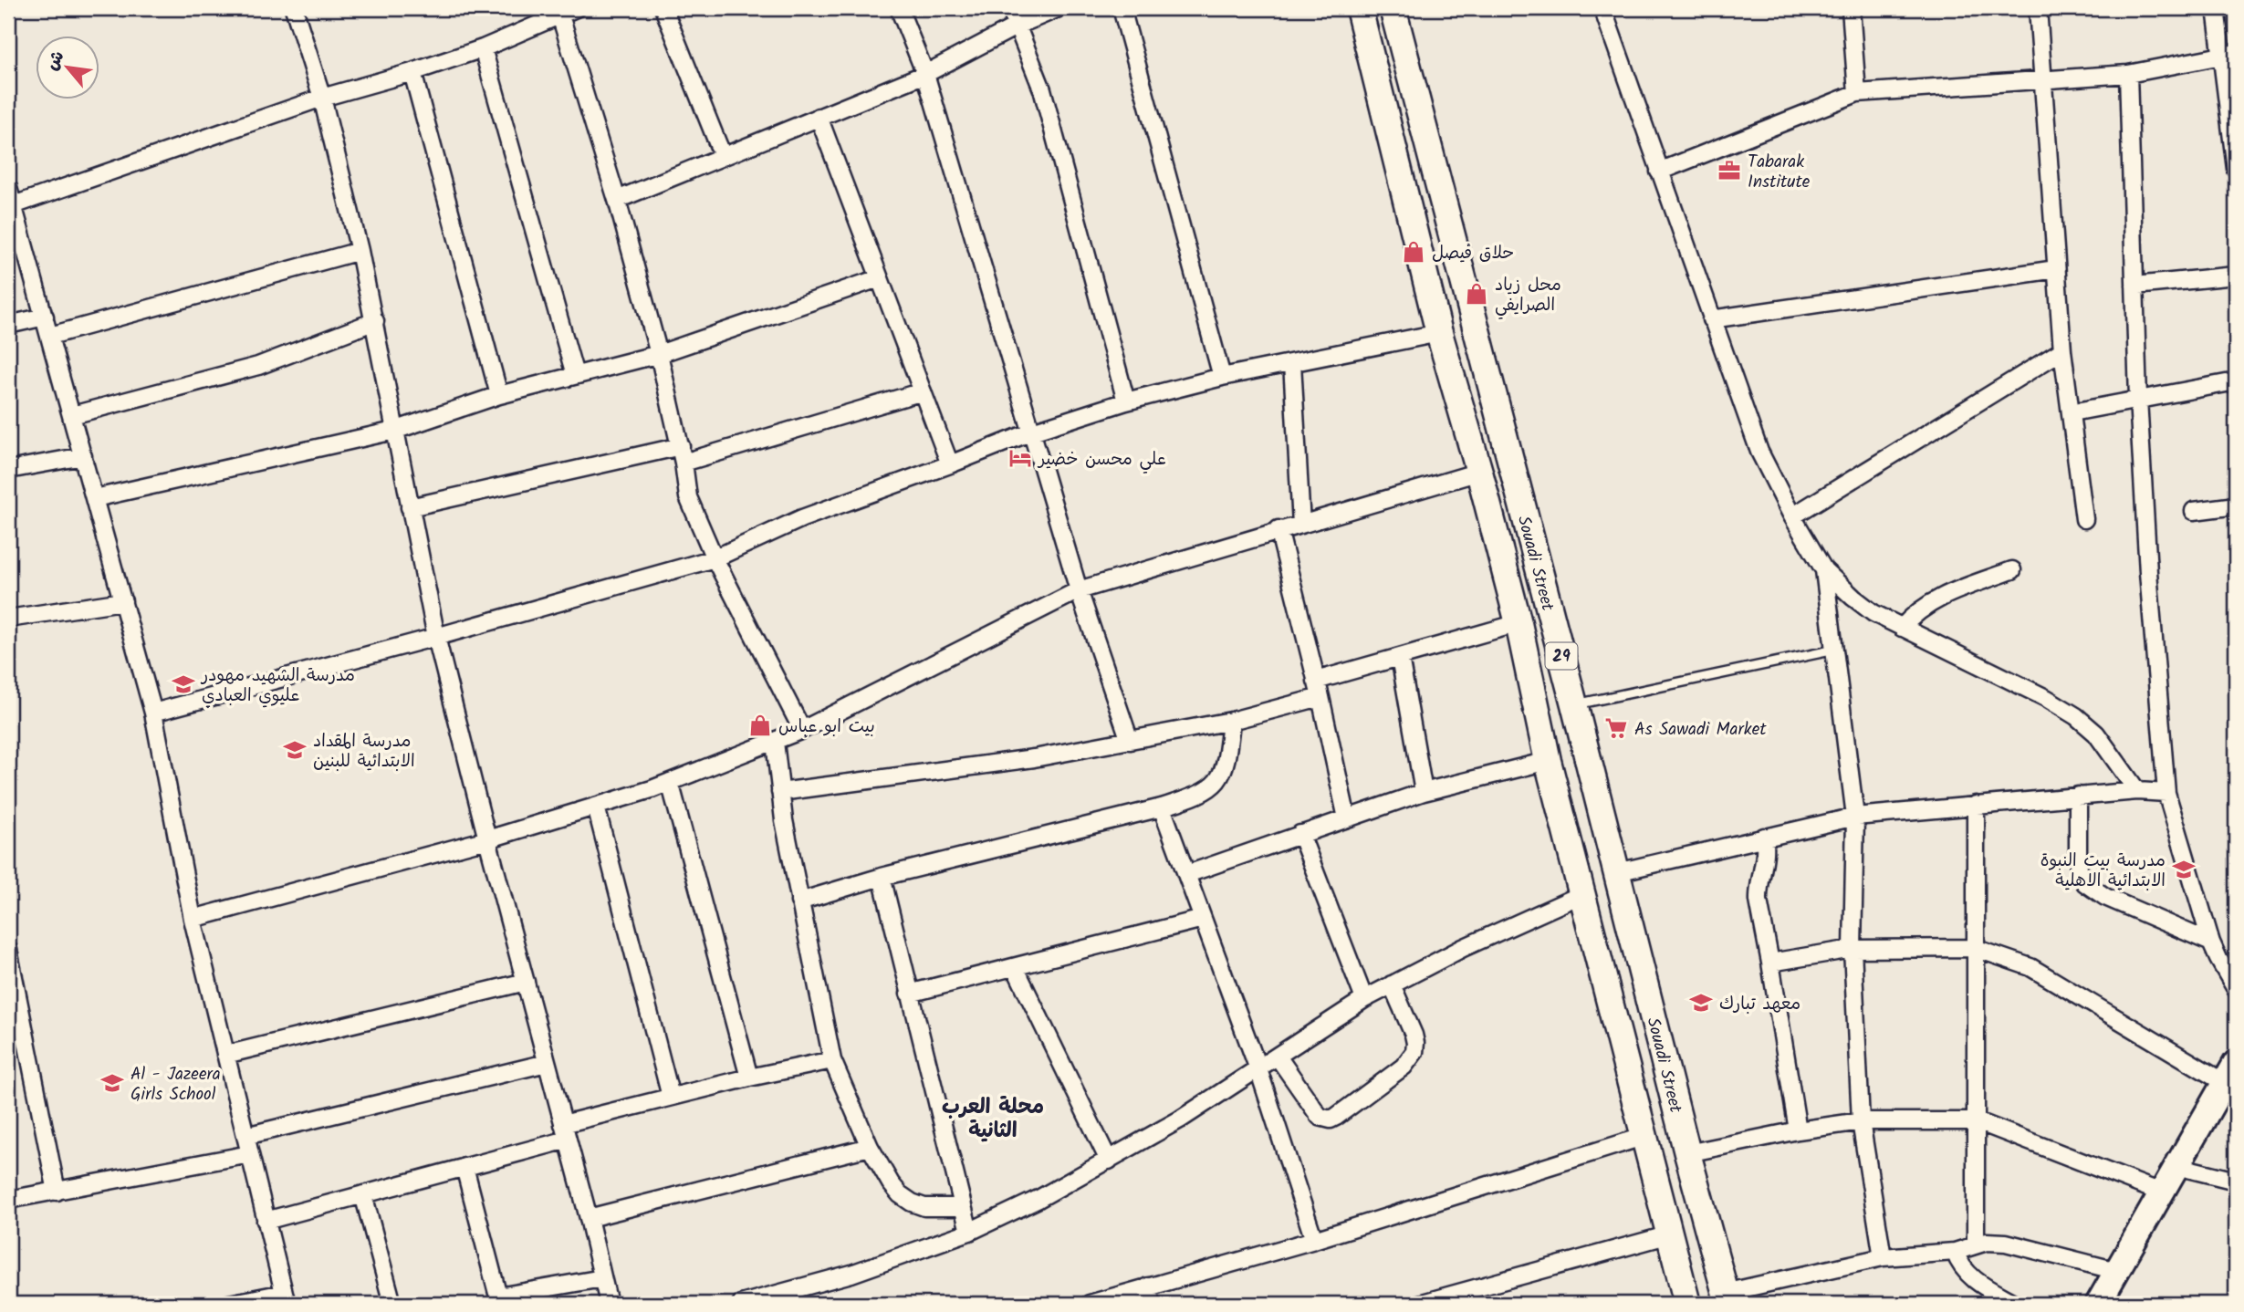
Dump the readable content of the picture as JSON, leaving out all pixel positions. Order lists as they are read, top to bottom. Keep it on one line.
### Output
{"streets":{"main road":["Souadi Street","29"]},"districts":["محلة العرب الثانية"],"places":{"office":["Tabarak Institute"],"shop":["حلاق فيصل","محل زياد الصرايفي","بيت ابو عباس"],"hotel":["علي محسن خضير"],"school or university":["مدرسة الشهيد مهودر عليوي العبادي","مدرسة المقداد الابتدائية للبنين","مدرسة بيت النبوة الابتدائية الاهلية","معهد تبارك","Al - Jazeera Girls School"],"supermarket":["As Sawadi Market"]},"north":"top left"}
